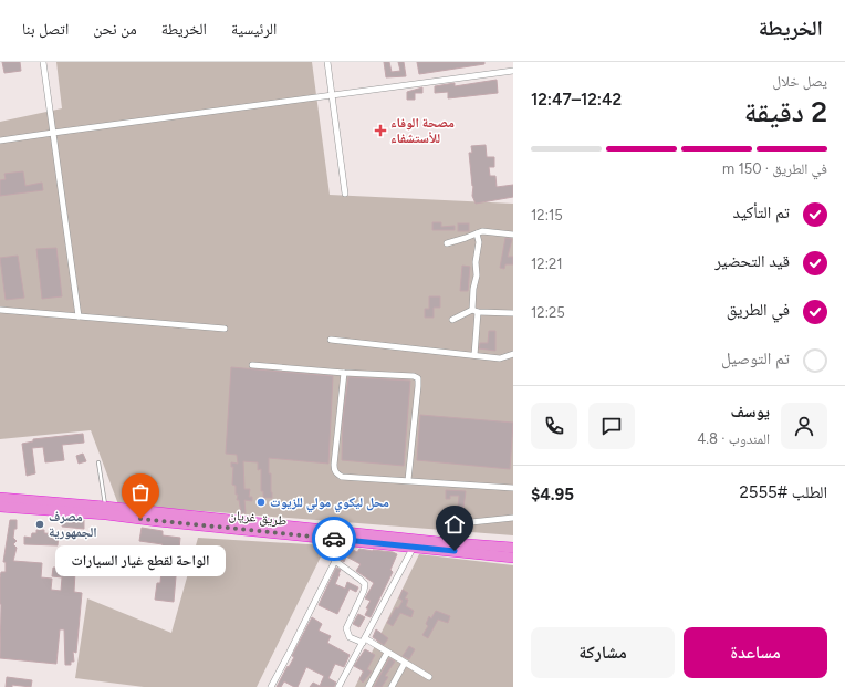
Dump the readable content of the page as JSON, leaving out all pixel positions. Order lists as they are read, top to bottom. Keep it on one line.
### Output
{"streets":{"highway":["طريق غريان"]},"places":{"health":["مصحة الوفاء للأستشفاء"],"other":["محل ليكوي مولي للزيوت","الواحة لقطع غيار السيارات","مصرف الجمهورية"]},"page":{"header":"الخريطة","nav":["الرئيسية","الخريطة","من نحن","اتصل بنا"],"heading":["2 دقيقة","يصل خلال","12:42–12:47"],"panel":["يوسف","المندوب · 4.8","الطلب #2555","$4.95"],"bar":"في الطريق · 150 m","list":[["تم التأكيد","12:15"],["قيد التحضير","12:21"],["في الطريق","12:25"],"تم التوصيل"],"bubble":"الواحة لقطع غيار السيارات","buttons":["مساعدة","مشاركة"]}}
